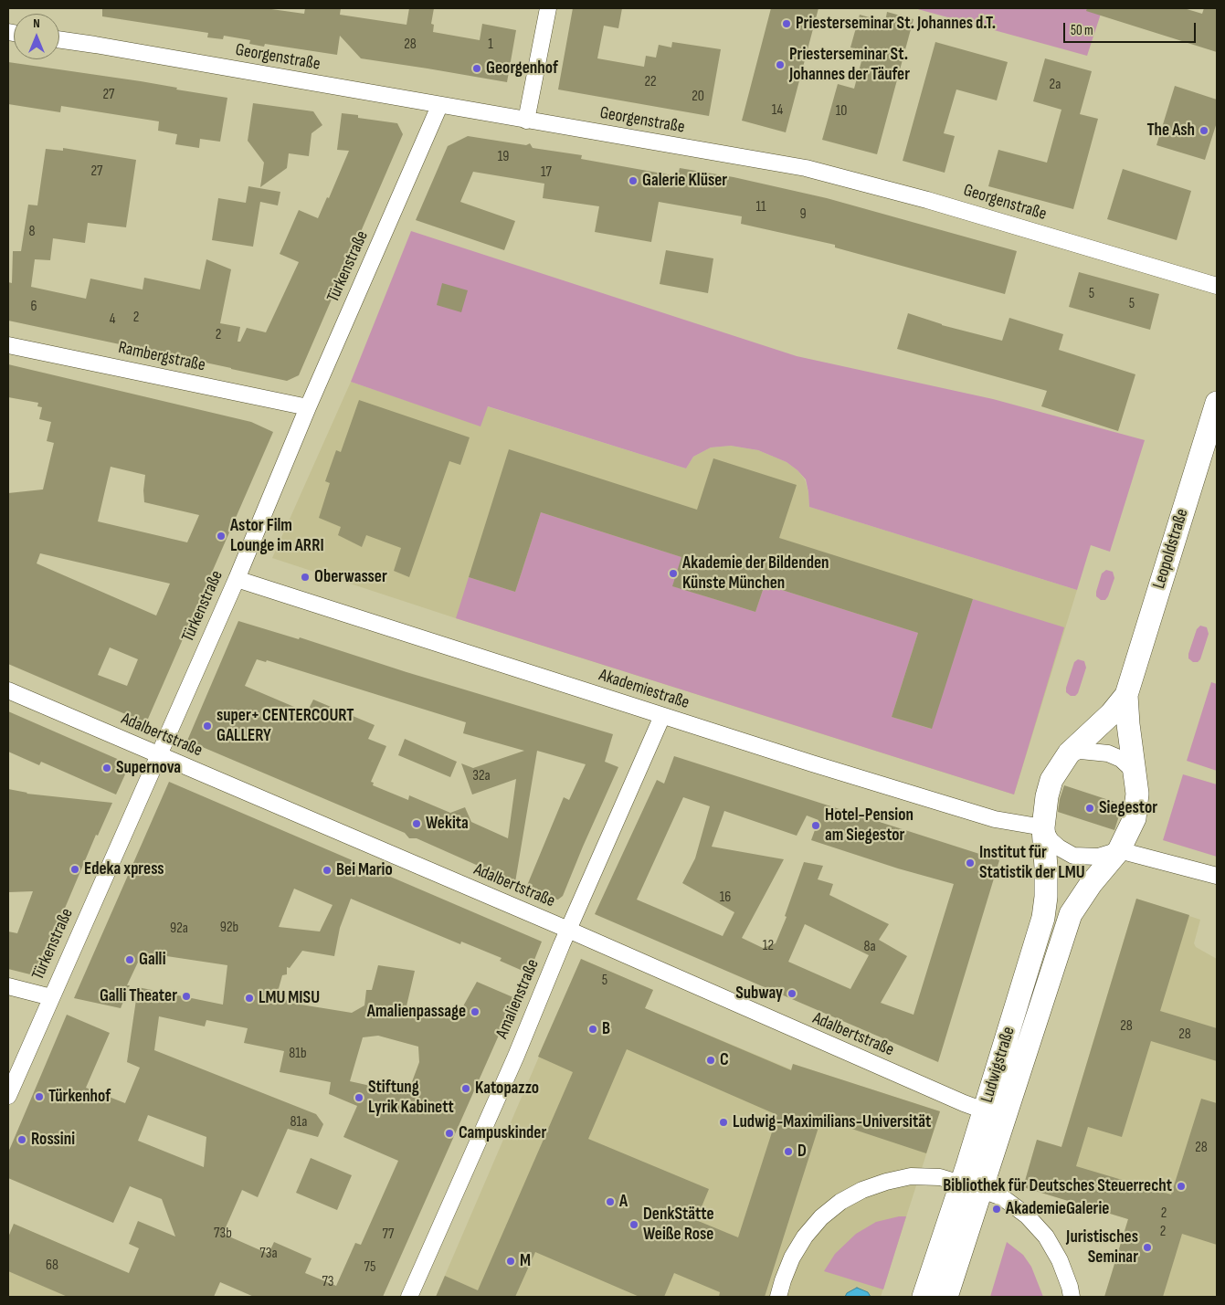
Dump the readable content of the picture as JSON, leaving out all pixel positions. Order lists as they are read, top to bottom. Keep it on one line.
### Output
{"streets":{"main road":["Leopoldstraße","Ludwigstraße"],"street":["Georgenstraße","Türkenstraße","Rambergstraße","Akademiestraße","Adalbertstraße","Amalienstraße"]},"crossings":[["Georgenstraße","Türkenstraße"],["Türkenstraße","Rambergstraße"],["Türkenstraße","Akademiestraße"],["Türkenstraße","Adalbertstraße"],["Leopoldstraße","Akademiestraße"],["Leopoldstraße","Ludwigstraße"],["Akademiestraße","Amalienstraße"],["Akademiestraße","Ludwigstraße"],["Adalbertstraße","Amalienstraße"],["Adalbertstraße","Ludwigstraße"]],"places":["Priesterseminar St. Johannes d.T.","Priesterseminar St. Johannes der Täufer","Georgenhof","The Ash","Galerie Klüser","Astor Film Lounge im ARRI","Akademie der Bildenden Künste München","Oberwasser","super+ CENTERCOURT GALLERY","Supernova","Siegestor","Wekita","Hotel-Pension am Siegestor","Institut für Statistik der LMU","Edeka xpress","Bei Mario","Galli","Subway","Galli Theater","LMU MISU","Amalienpassage","B","C","Katopazzo","Türkenhof","Stiftung Lyrik Kabinett","Ludwig-Maximilians-Universität","Campuskinder","Rossini","D","Bibliothek für Deutsches Steuerrecht","A","AkademieGalerie","DenkStätte Weiße Rose","Juristisches Seminar","M"],"house_numbers":["28","1","22","2a","27","20","14","10","19","27","17","11","9","8","5","5","6","2","4","2","32a","16","92b","92a","12","8a","5","28","28","81b","81a","28","2","2","73b","77","73a","68","75","73"],"scale_bar":"50 m","north":"top"}
